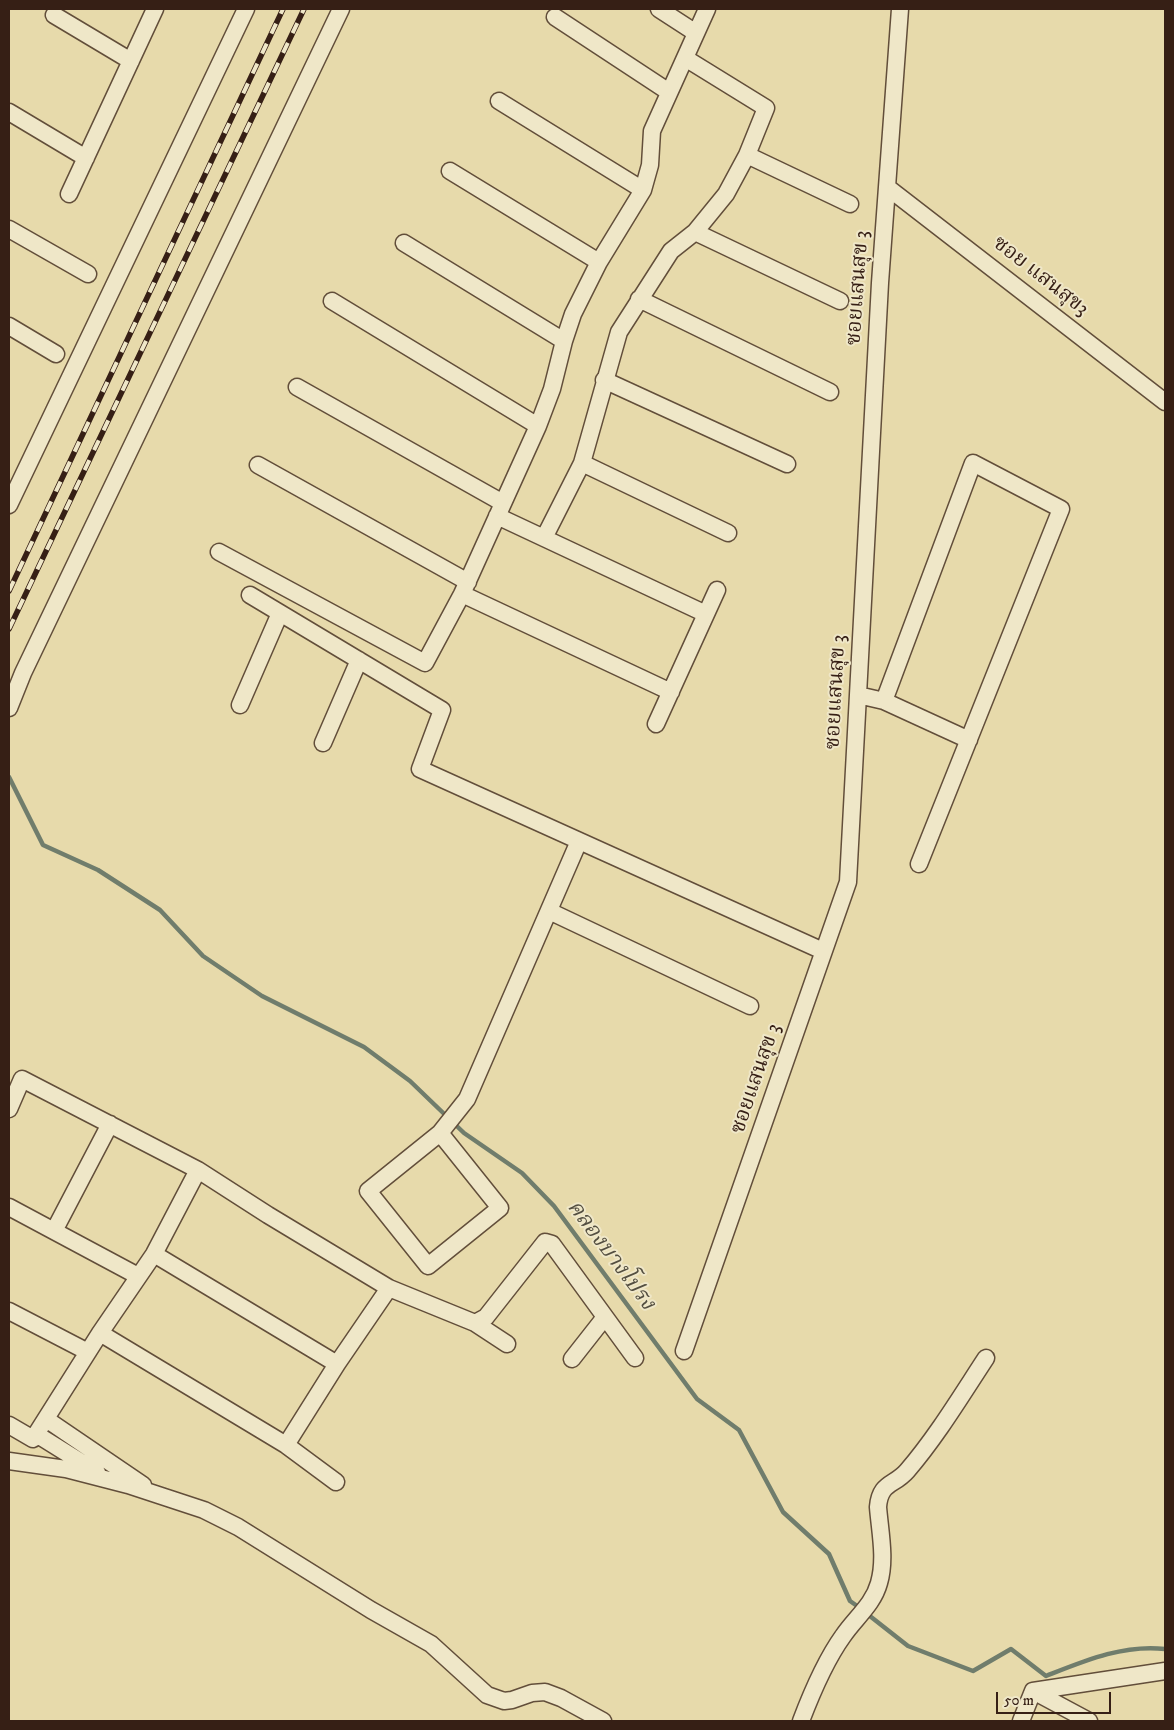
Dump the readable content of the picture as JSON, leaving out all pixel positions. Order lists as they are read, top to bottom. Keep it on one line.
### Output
{"streets":{"street":["ซอย แสนสุข3","ซอยแสนสุข 3"]},"crossings":[["ซอย แสนสุข3","ซอยแสนสุข 3"]],"water":["คลองบางโปรง"],"scale_bar":"50 m"}
